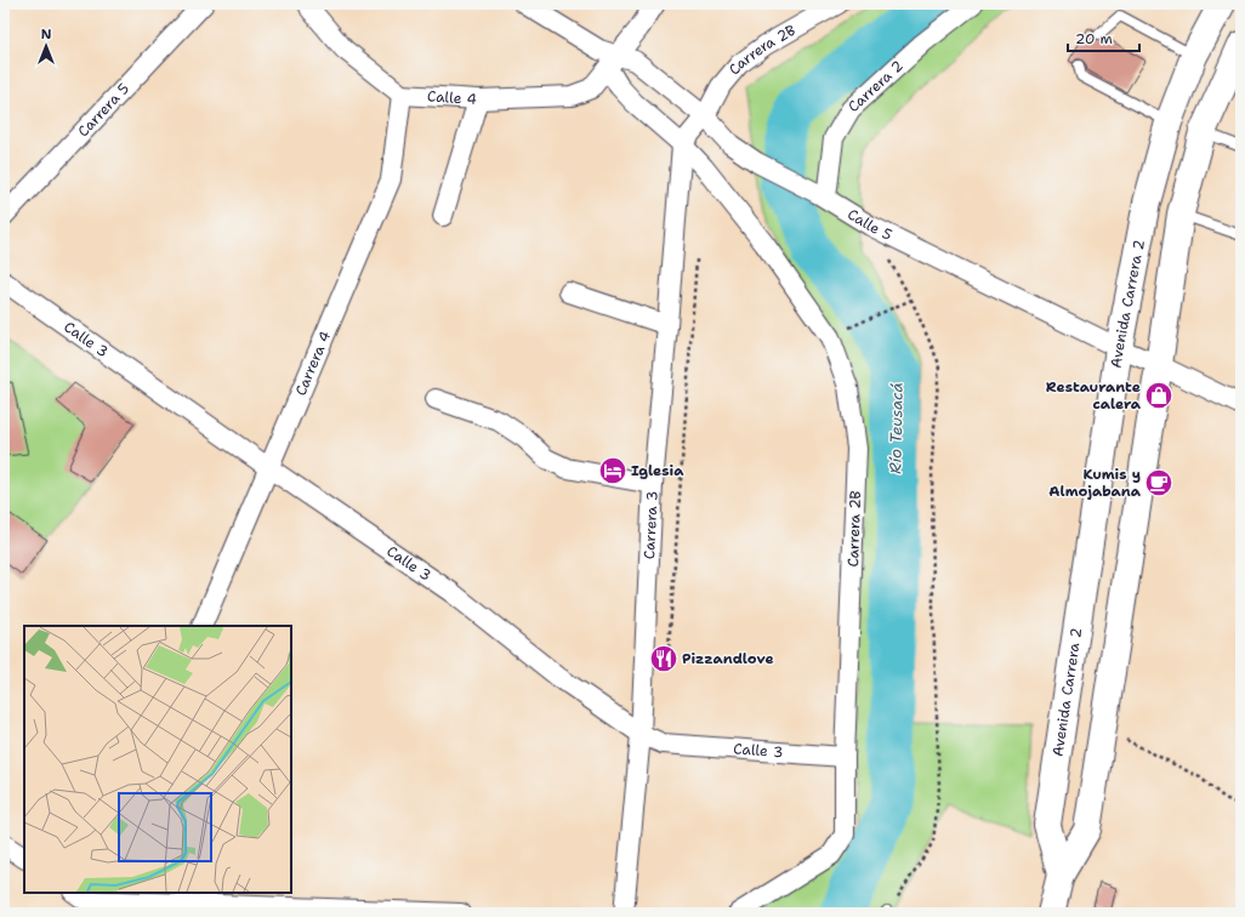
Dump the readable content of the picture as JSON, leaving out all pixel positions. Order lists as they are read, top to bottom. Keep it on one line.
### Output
{"streets":{"main road":["Avenida Carrera 2"],"street":["Carrera 2B","Carrera 2","Calle 4","Carrera 5","Calle 5","Calle 3","Carrera 4","Carrera 3"]},"crossings":[["Carrera 2B","Calle 4"],["Carrera 2B","Calle 5"],["Carrera 2B","Calle 3"],["Carrera 2B","Carrera 3"],["Carrera 2","Calle 5"],["Calle 4","Calle 5"],["Calle 4","Carrera 4"],["Calle 5","Avenida Carrera 2"],["Calle 3","Carrera 4"],["Calle 3","Carrera 3"]],"water":["Río Teusacá"],"places":{"shop":["Restaurante calera"],"hotel":["Iglesia"],"cafe":["Kumis y Almojabana"],"restaurant":["Pizzandlove"]},"scale_bar":"20 m","north":"top"}
